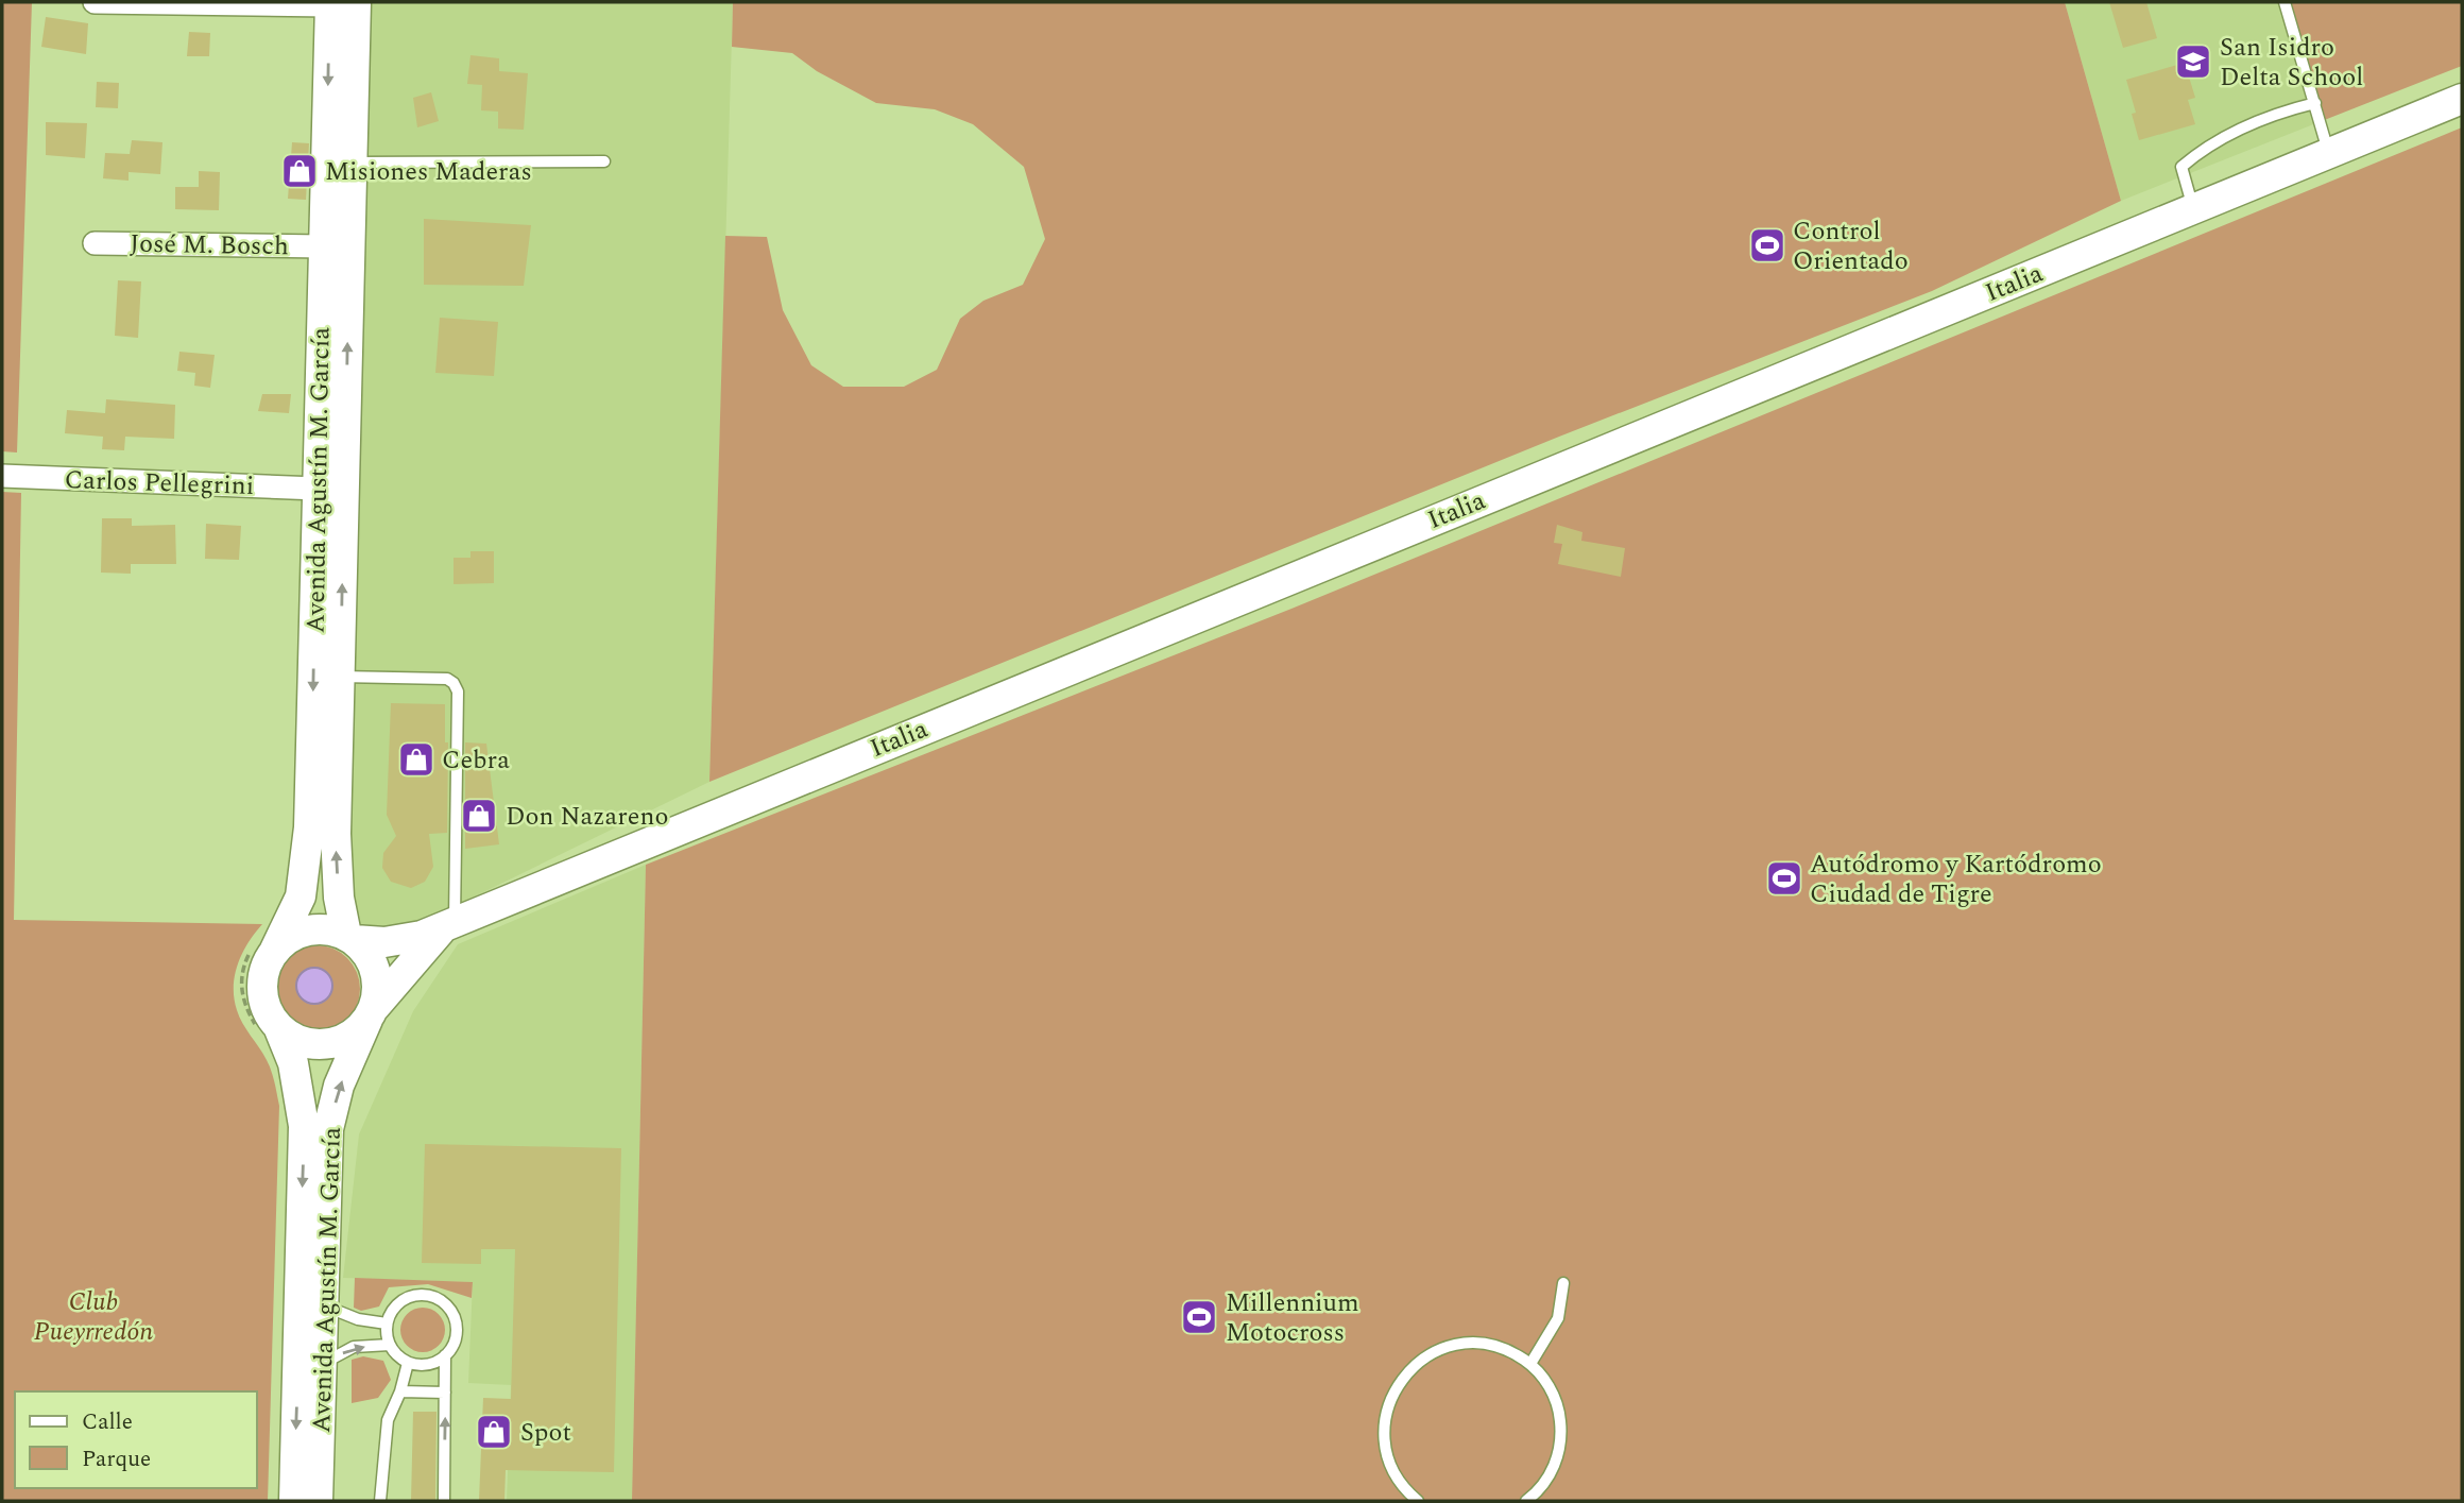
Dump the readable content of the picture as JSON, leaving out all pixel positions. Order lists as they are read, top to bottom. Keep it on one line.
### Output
{"streets":{"main road":["Italia","Avenida Agustín M. García"],"street":["José M. Bosch","Carlos Pellegrini"]},"crossings":[["José M. Bosch","Avenida Agustín M. García"],["Italia","Avenida Agustín M. García"],["Avenida Agustín M. García","Carlos Pellegrini"]],"parks":["Club Pueyrredón"],"places":{"school or university":["San Isidro Delta School"],"shop":["Misiones Maderas","Cebra","Don Nazareno","Spot"],"sports":["Control Orientado","Autódromo y Kartódromo Ciudad de Tigre","Millennium Motocross"]},"legend":["Calle","Parque"]}
